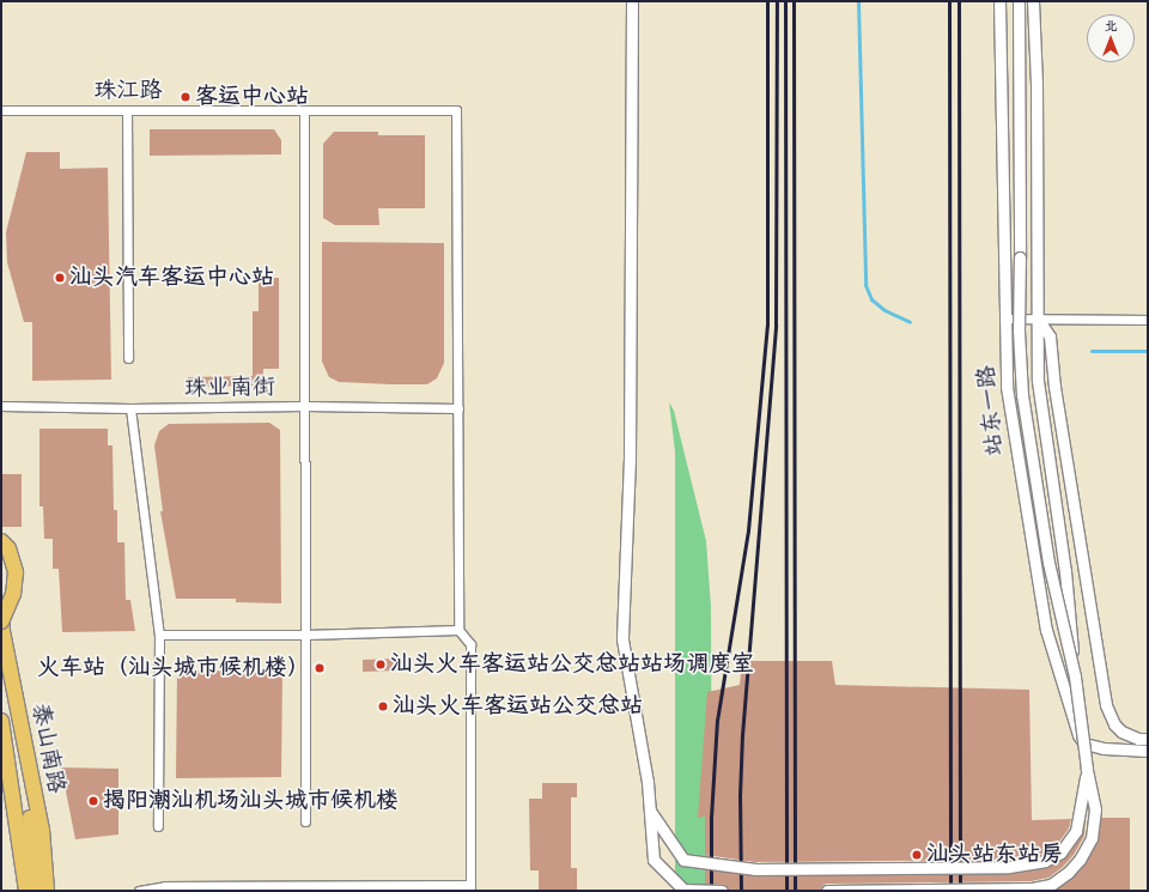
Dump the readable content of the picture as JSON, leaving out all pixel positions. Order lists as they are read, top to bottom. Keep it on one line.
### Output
{"streets":{"highway":["泰山南路"],"street":["珠江路","珠业南街","站东一路"]},"crossings":[["珠江路","珠业南街"]],"places":["客运中心站","汕头汽车客运中心站","汕头火车客运站公交总站站场调度室","火车站（汕头城市候机楼）","汕头火车客运站公交总站","揭阳潮汕机场汕头城市候机楼","汕头站东站房"],"north":"top"}
